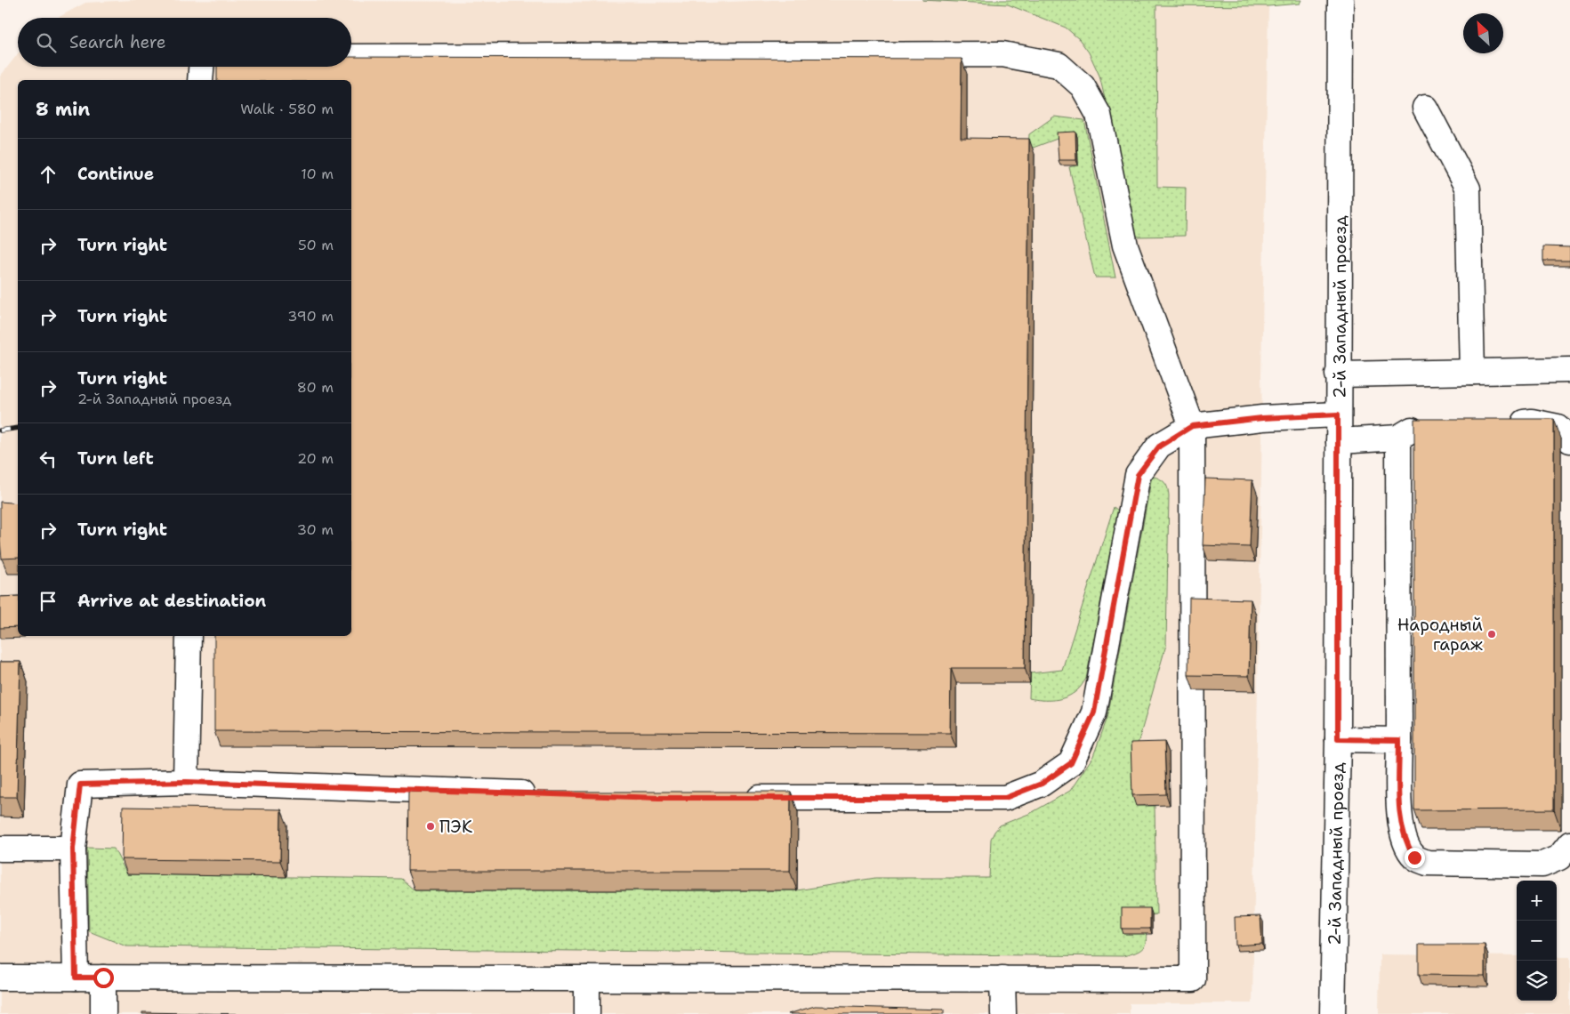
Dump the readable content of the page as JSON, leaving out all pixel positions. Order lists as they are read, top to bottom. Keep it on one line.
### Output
{"streets":{"street":["2-й Западный проезд"]},"places":["Народный гараж","ПЭК"],"north":"top left","page":{"search":"Search here","heading":["8 min","Walk · 580 m"],"list":[["Continue","10 m"],["Turn right","50 m"],["Turn right","390 m"],["Turn right","2-й Западный проезд","80 m"],["Turn left","20 m"],["Turn right","30 m"],"Arrive at destination"],"map_buttons":["+","−"]}}
